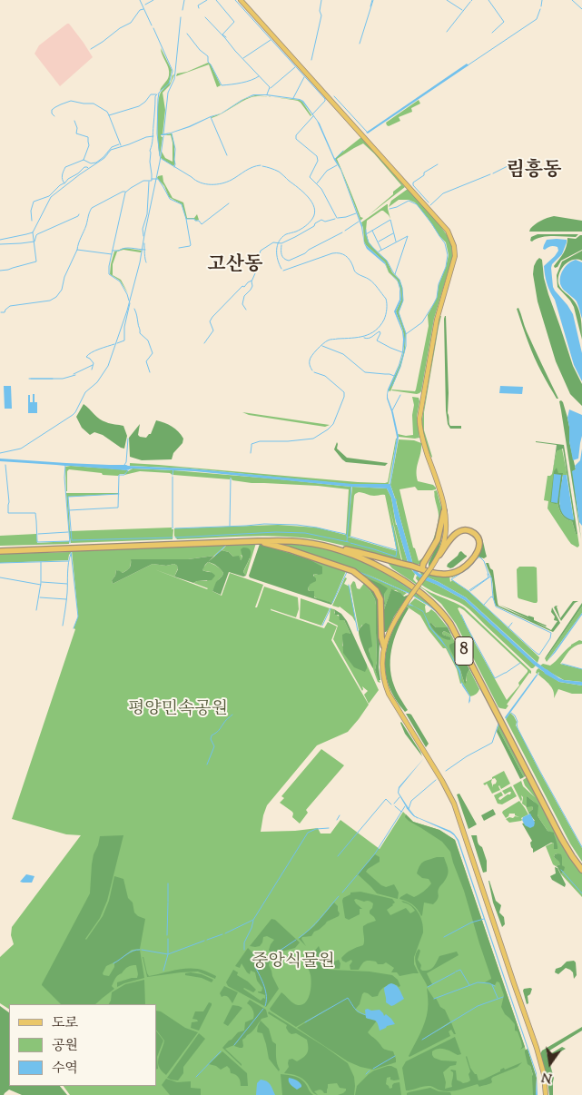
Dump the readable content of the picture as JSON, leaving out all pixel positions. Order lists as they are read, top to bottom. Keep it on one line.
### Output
{"streets":{"highway":["8"]},"districts":["림흥동","고산동"],"parks":["평양민속공원","중앙식물원"],"legend":["도로","공원","수역"],"north":"bottom"}
